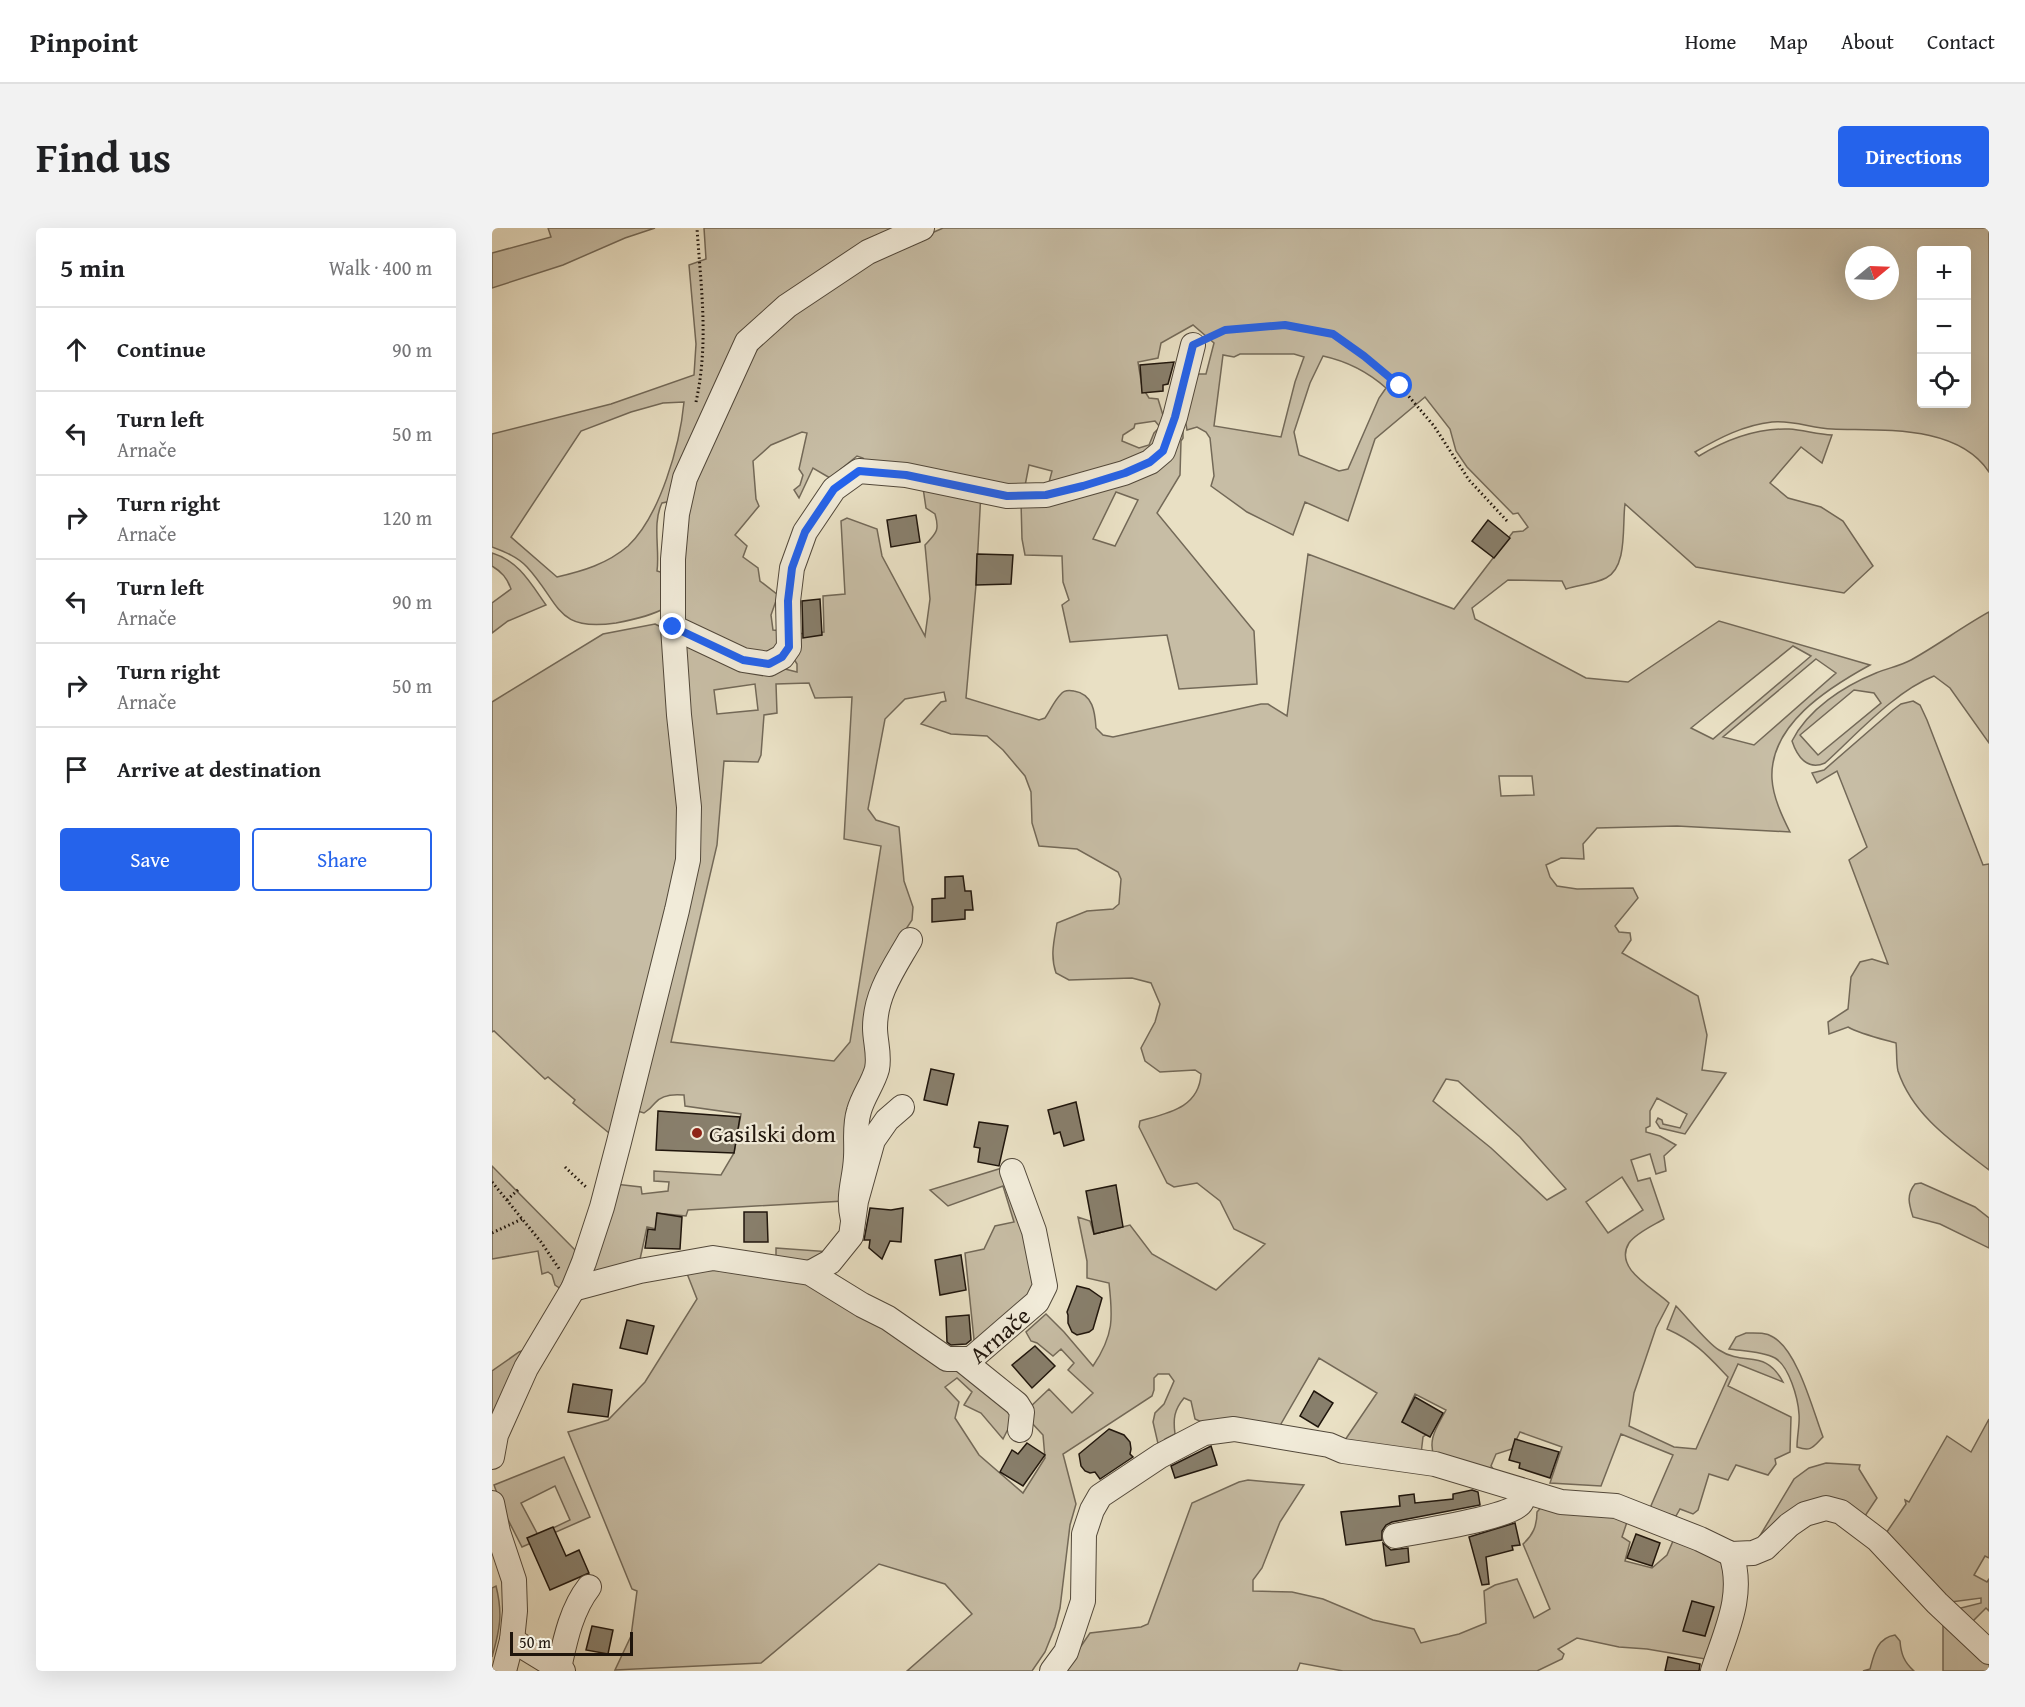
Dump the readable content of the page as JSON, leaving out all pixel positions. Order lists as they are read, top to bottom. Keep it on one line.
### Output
{"streets":{"street":["Arnače"]},"places":["Gasilski dom"],"scale_bar":"50 m","north":"right","page":{"header":"Pinpoint","nav":["Home","Map","About","Contact"],"title":"Find us","buttons":["Directions",["Save","Share"]],"heading":["5 min","Walk · 400 m"],"map_buttons":["+","−"],"list":[["Continue","90 m"],["Turn left","Arnače","50 m"],["Turn right","Arnače","120 m"],["Turn left","Arnače","90 m"],["Turn right","Arnače","50 m"],"Arrive at destination"],"scale":"50 m"}}
